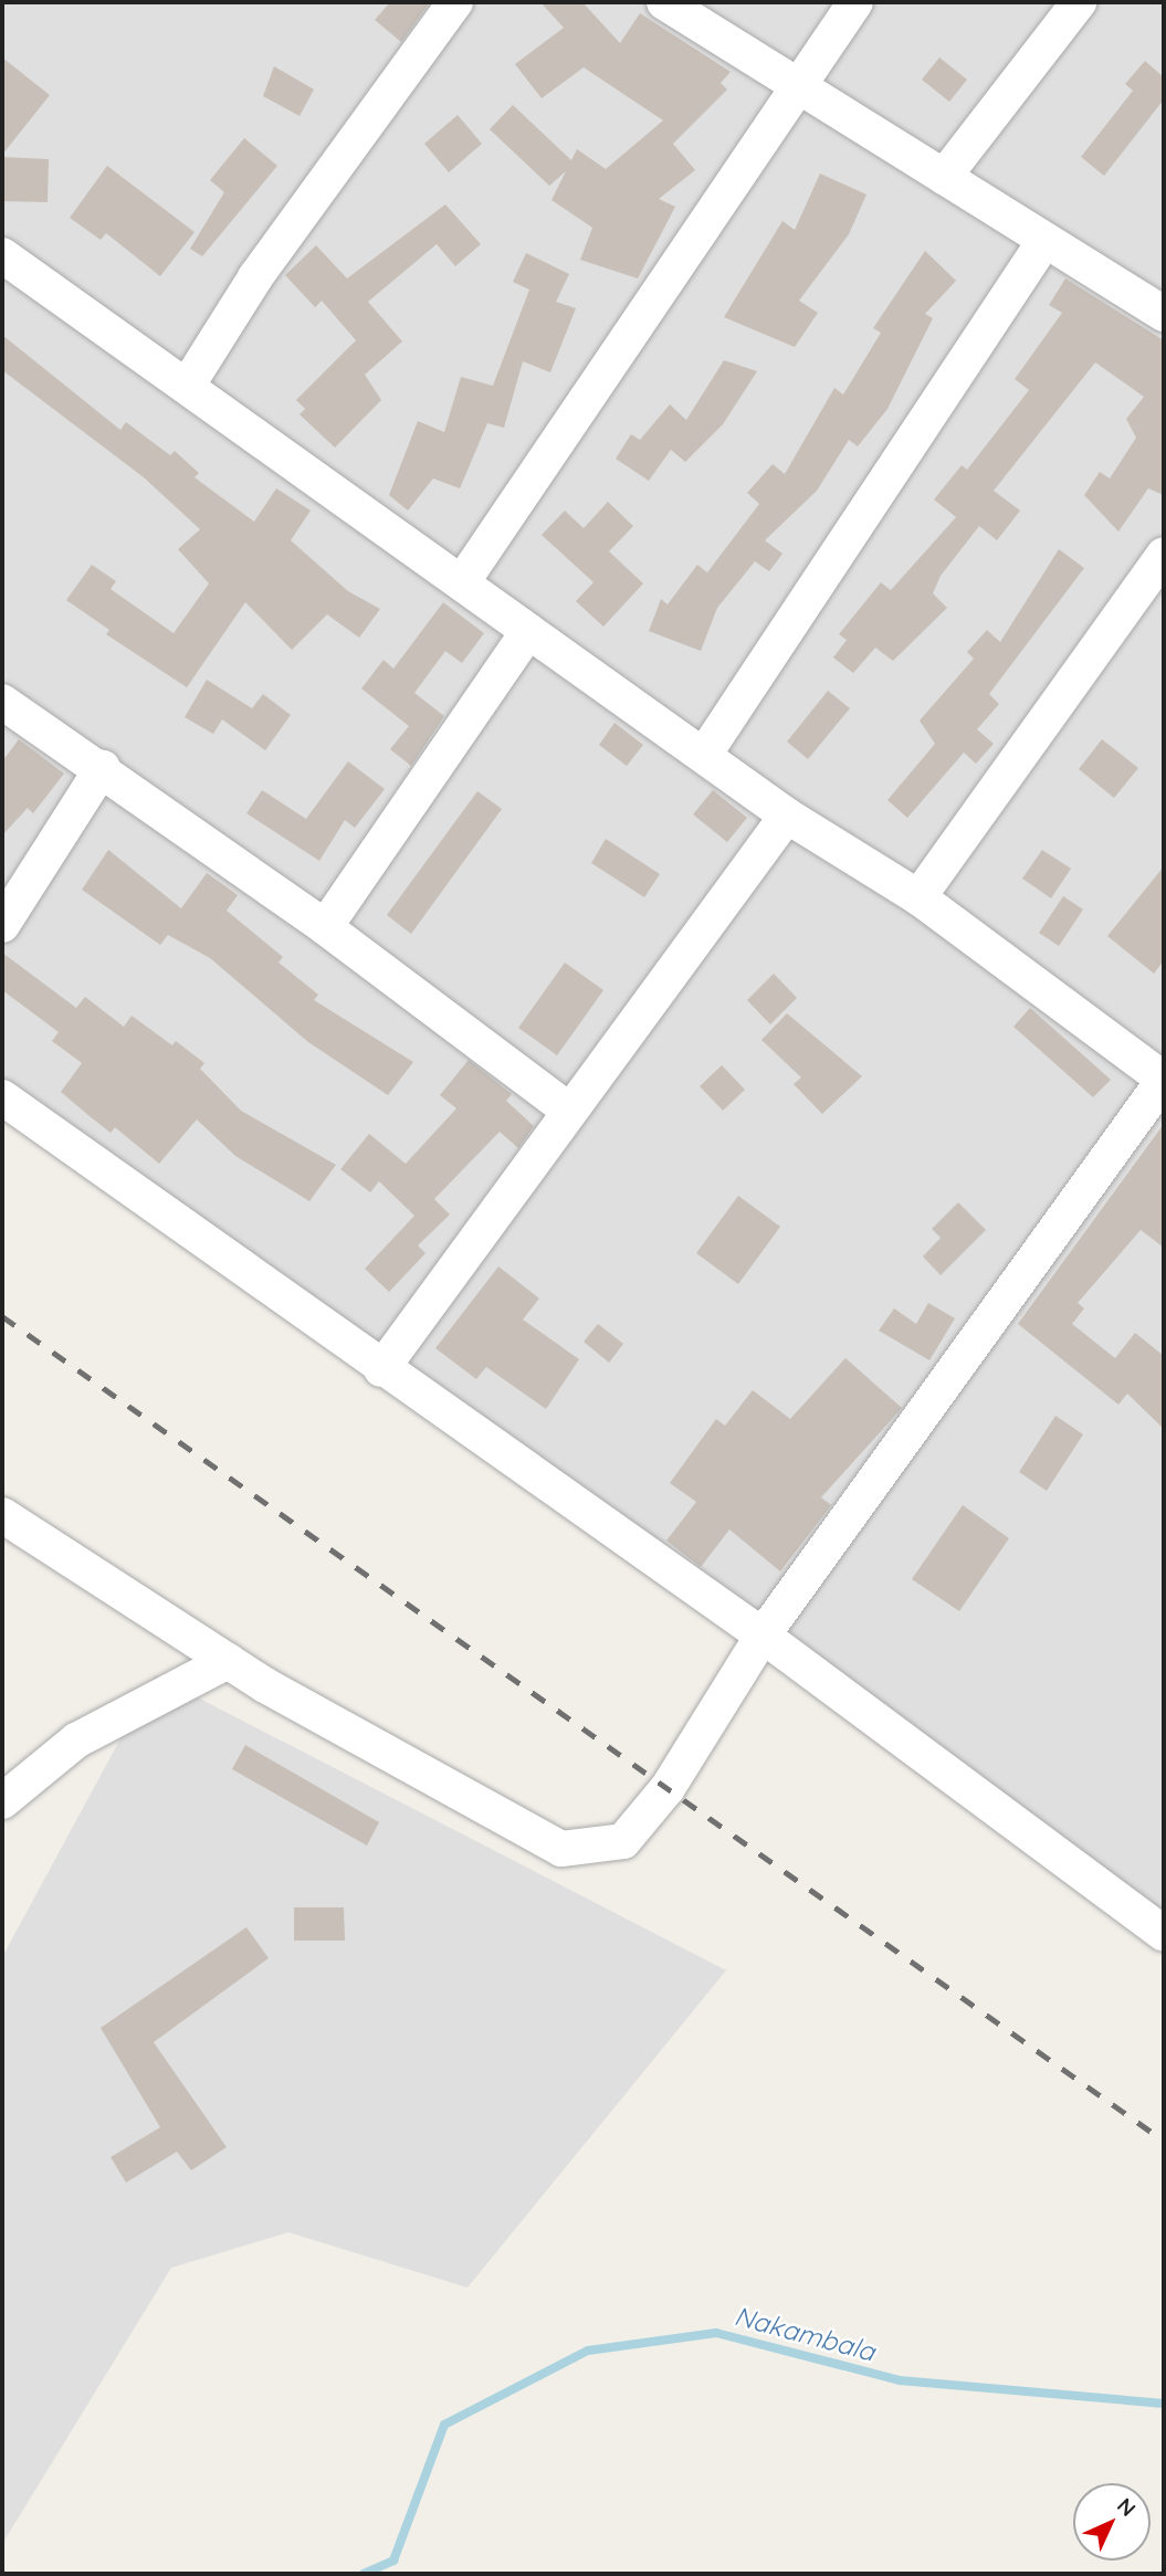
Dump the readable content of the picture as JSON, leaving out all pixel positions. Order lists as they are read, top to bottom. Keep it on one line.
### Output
{"water":["Nakambala"],"north":"top right"}
